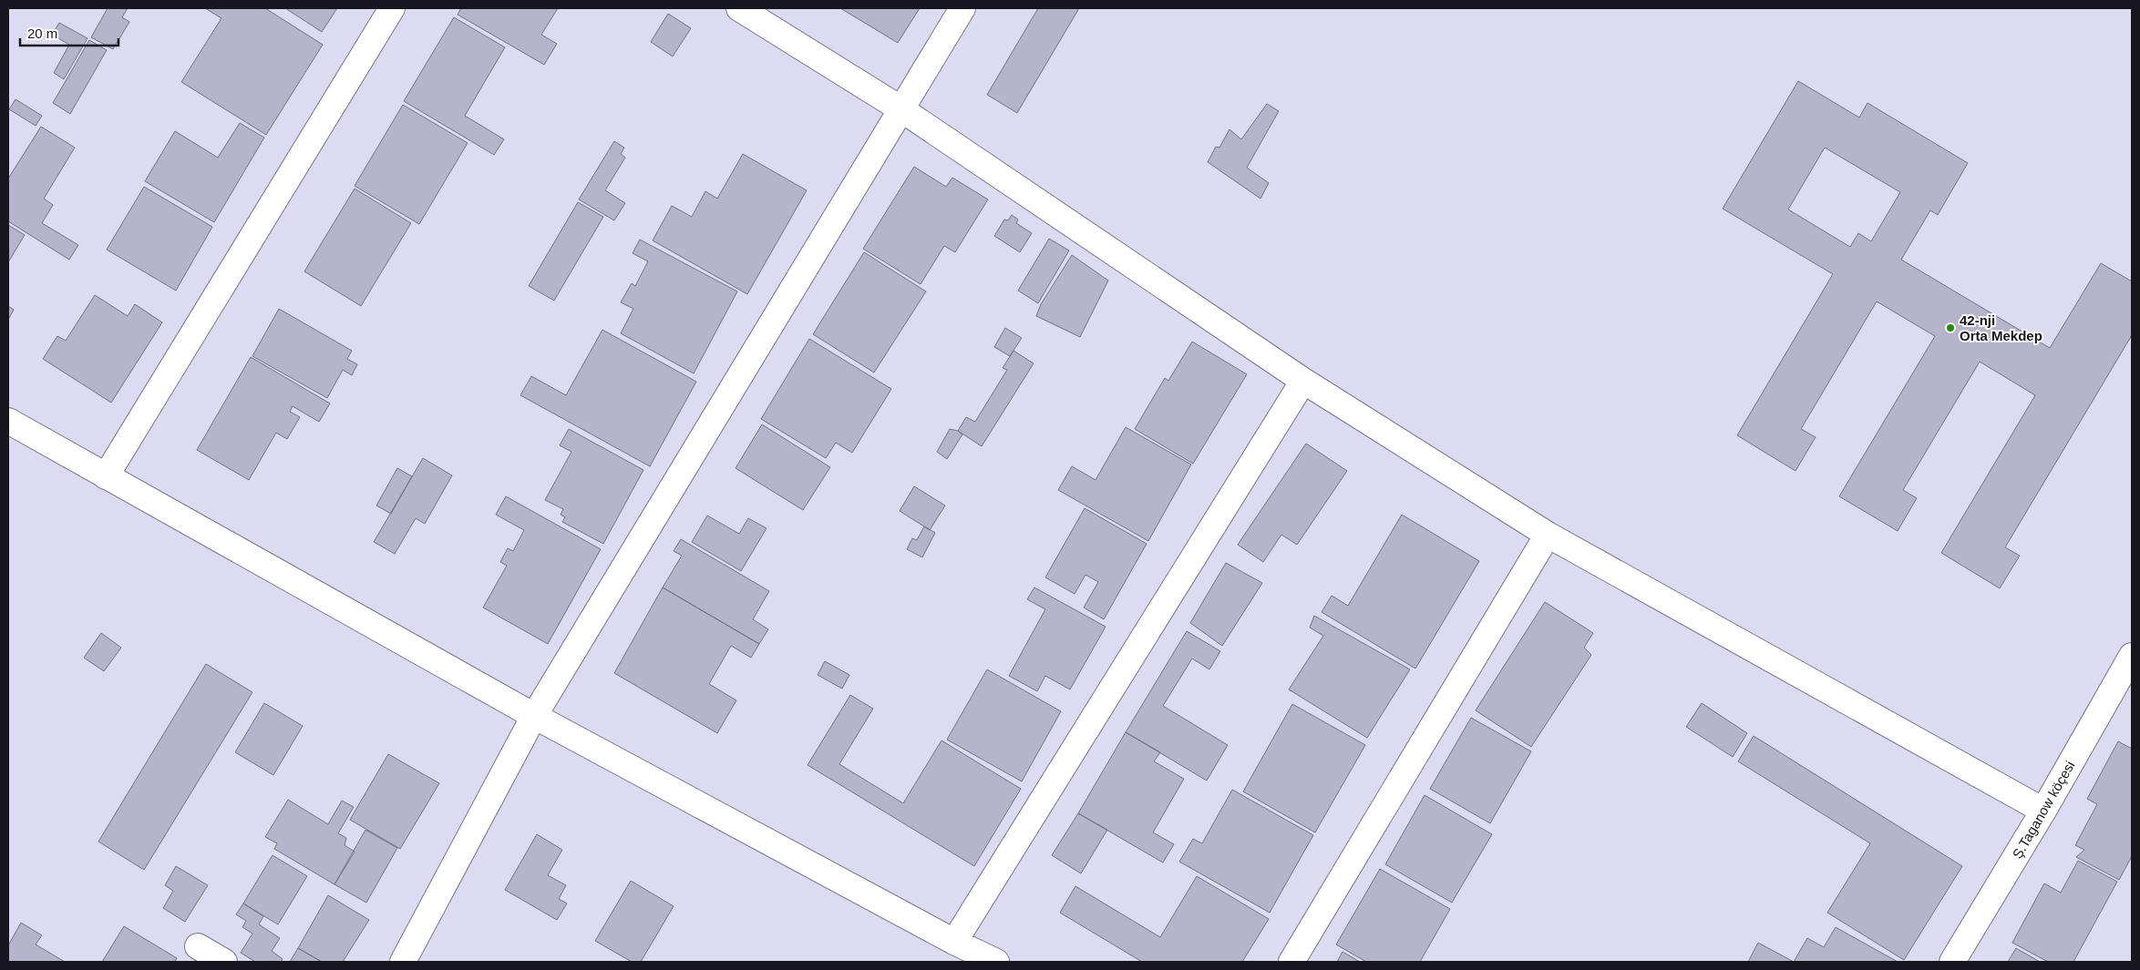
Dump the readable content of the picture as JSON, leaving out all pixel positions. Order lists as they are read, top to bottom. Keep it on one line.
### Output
{"streets":{"street":["Ş.Taganow köçesi"]},"places":["42-nji Orta Mekdep"],"scale_bar":"20 m"}
